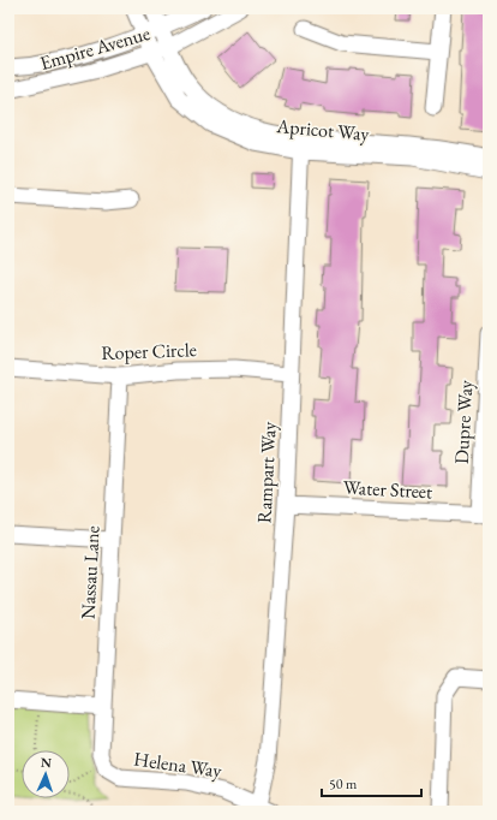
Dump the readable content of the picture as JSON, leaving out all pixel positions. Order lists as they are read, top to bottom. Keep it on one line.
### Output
{"streets":{"street":["Empire Avenue","Apricot Way","Roper Circle","Dupre Way","Rampart Way","Water Street","Nassau Lane","Helena Way"]},"crossings":[["Empire Avenue","Apricot Way"],["Apricot Way","Rampart Way"],["Roper Circle","Rampart Way"],["Roper Circle","Nassau Lane"],["Dupre Way","Water Street"],["Rampart Way","Water Street"],["Rampart Way","Helena Way"],["Nassau Lane","Helena Way"]],"scale_bar":"50 m","north":"top"}
